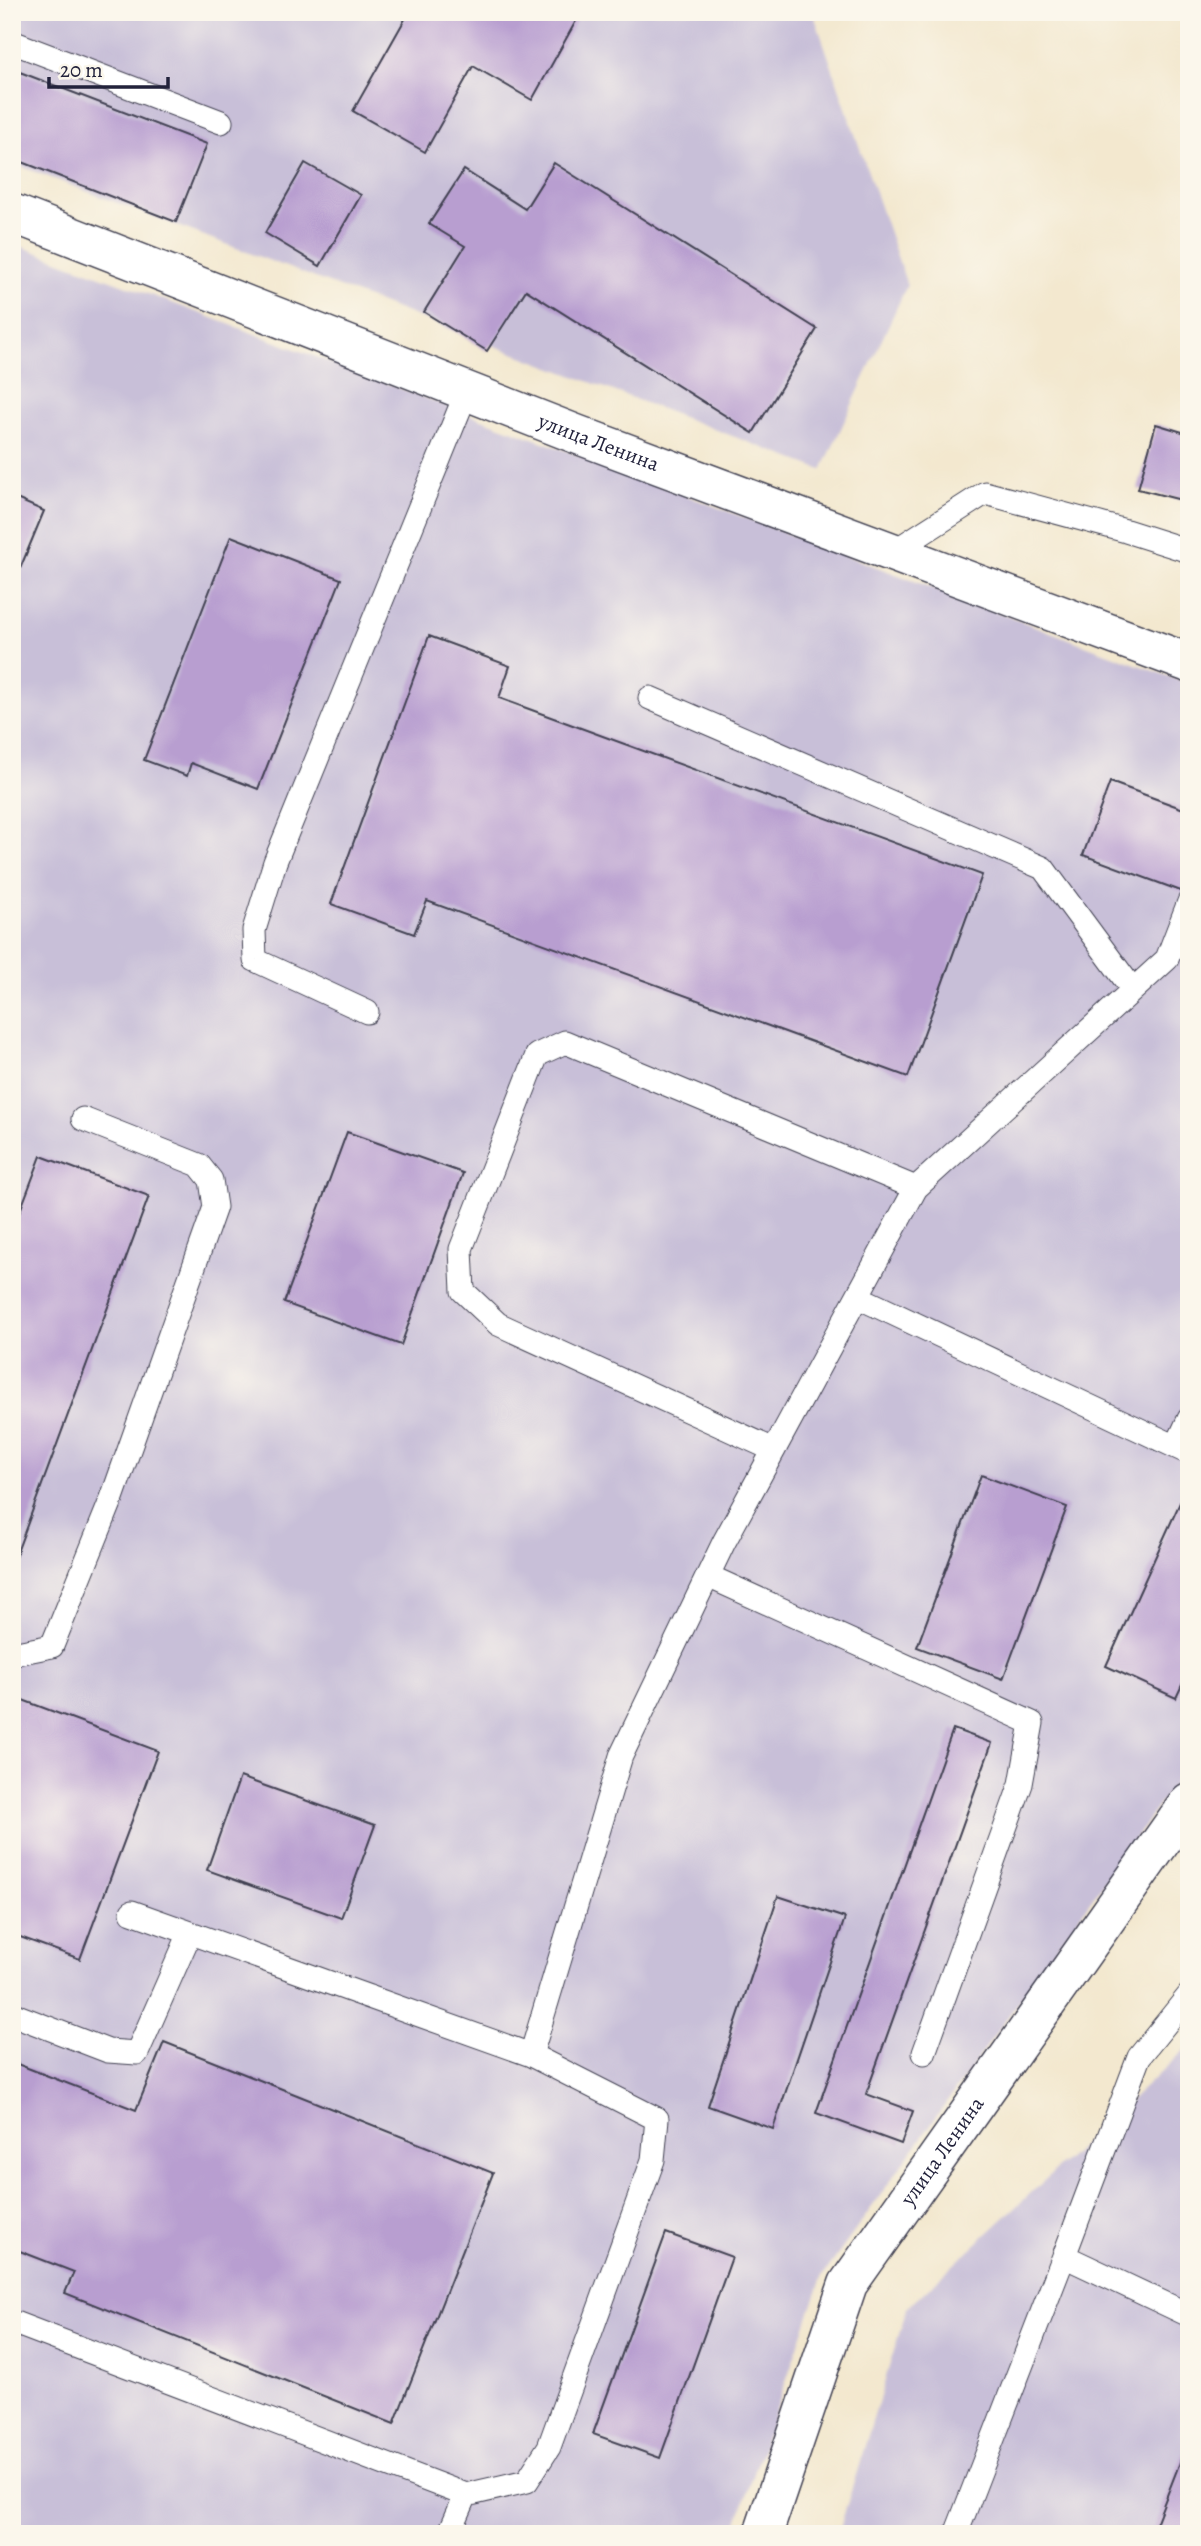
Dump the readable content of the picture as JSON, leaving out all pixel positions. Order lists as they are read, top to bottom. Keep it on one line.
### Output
{"streets":{"street":["улица Ленина"]},"scale_bar":"20 m"}
